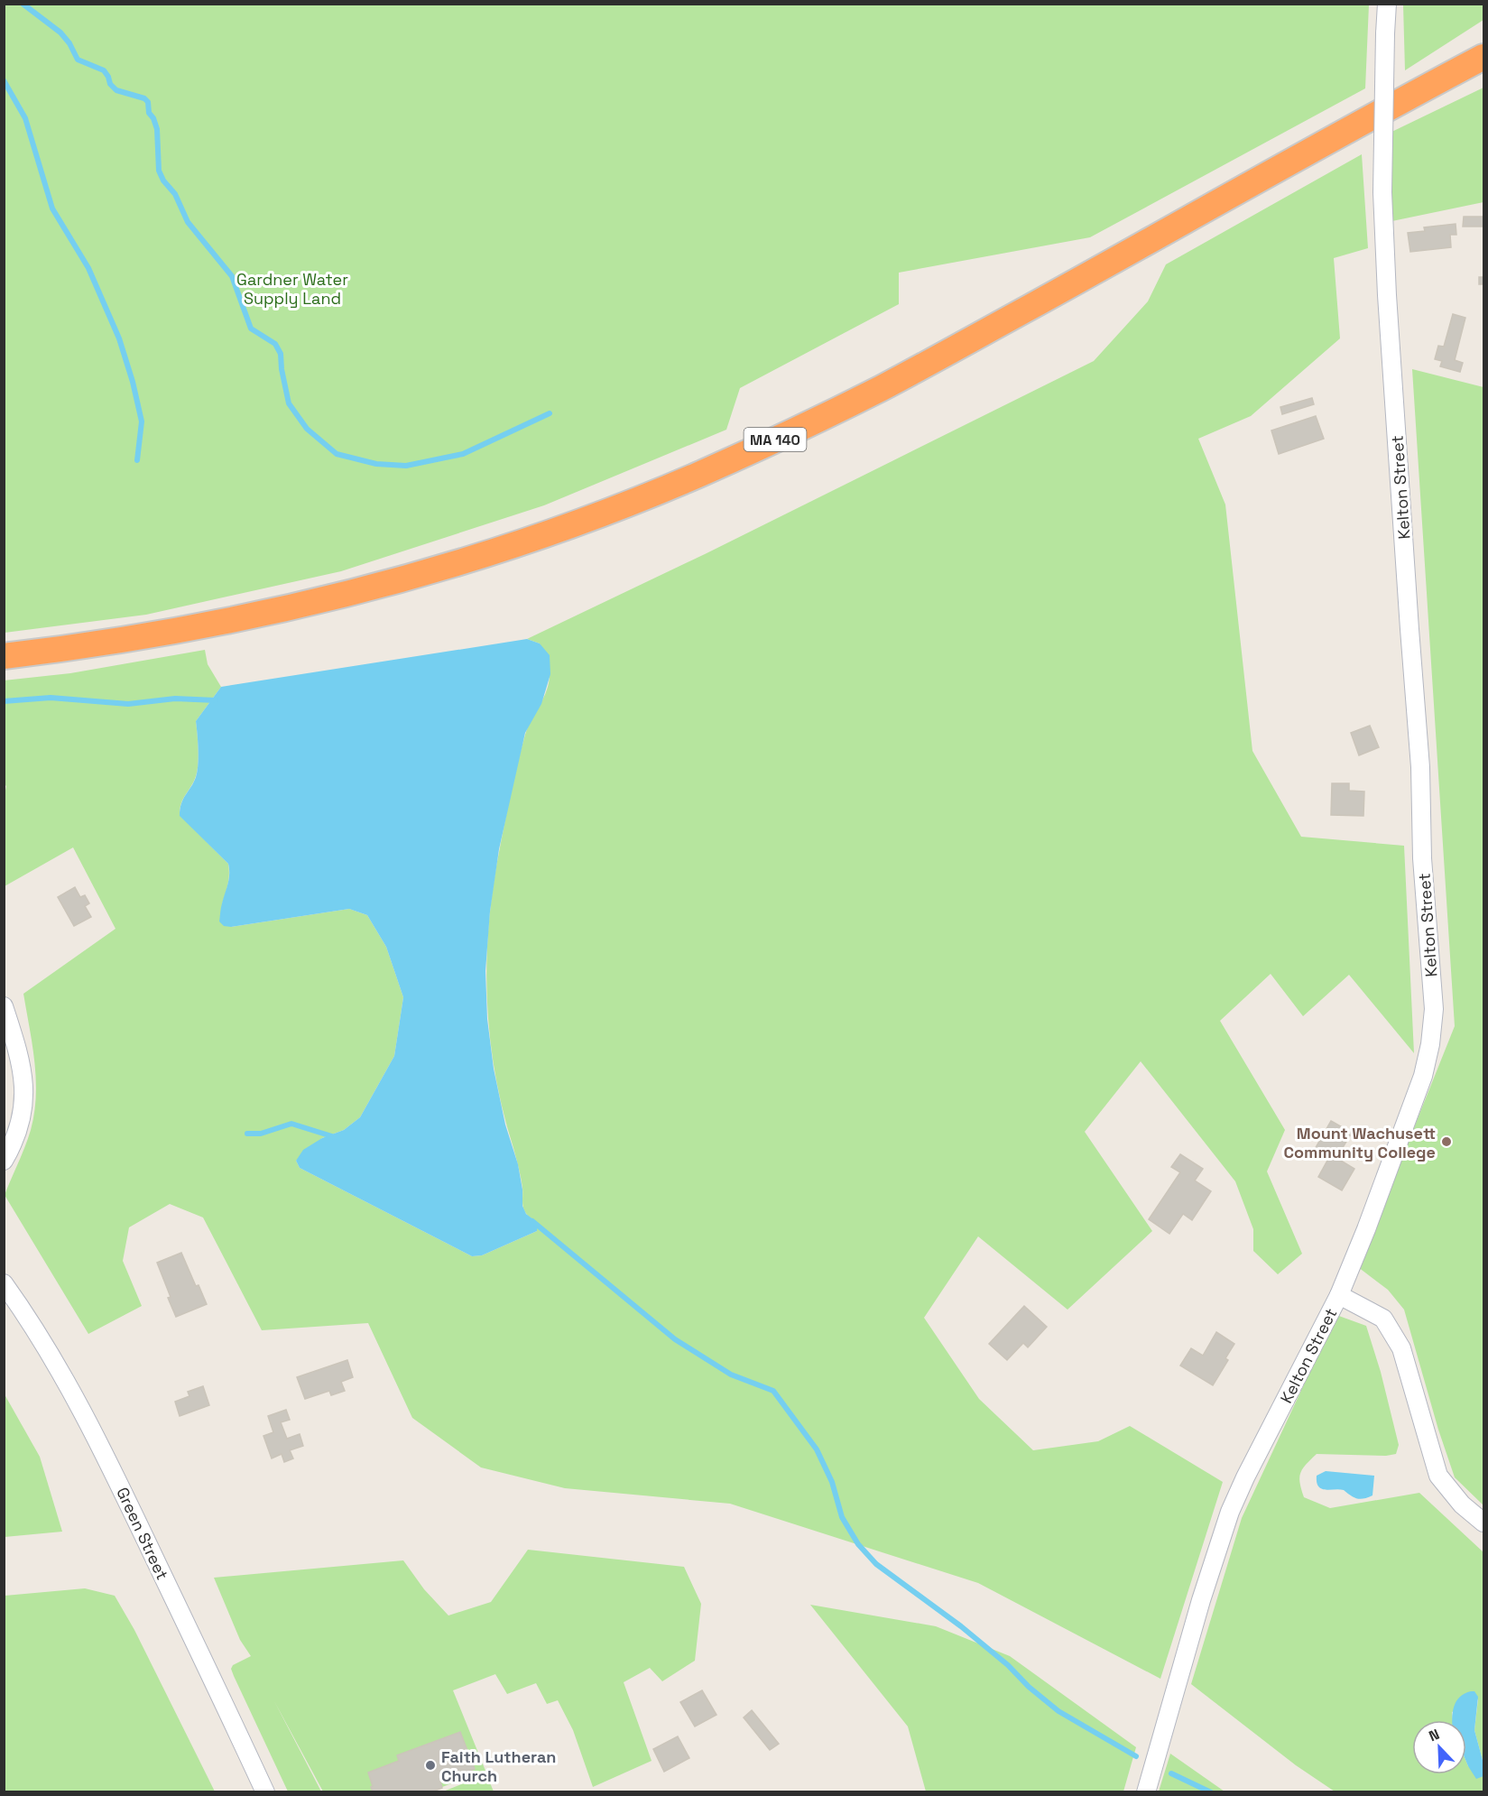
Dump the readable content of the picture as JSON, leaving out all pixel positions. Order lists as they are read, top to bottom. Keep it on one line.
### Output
{"streets":{"highway":["MA 140"],"street":["Kelton Street","Green Street"]},"parks":["Gardner Water Supply Land"],"places":["Mount Wachusett Community College","Faith Lutheran Church"],"north":"top left"}
